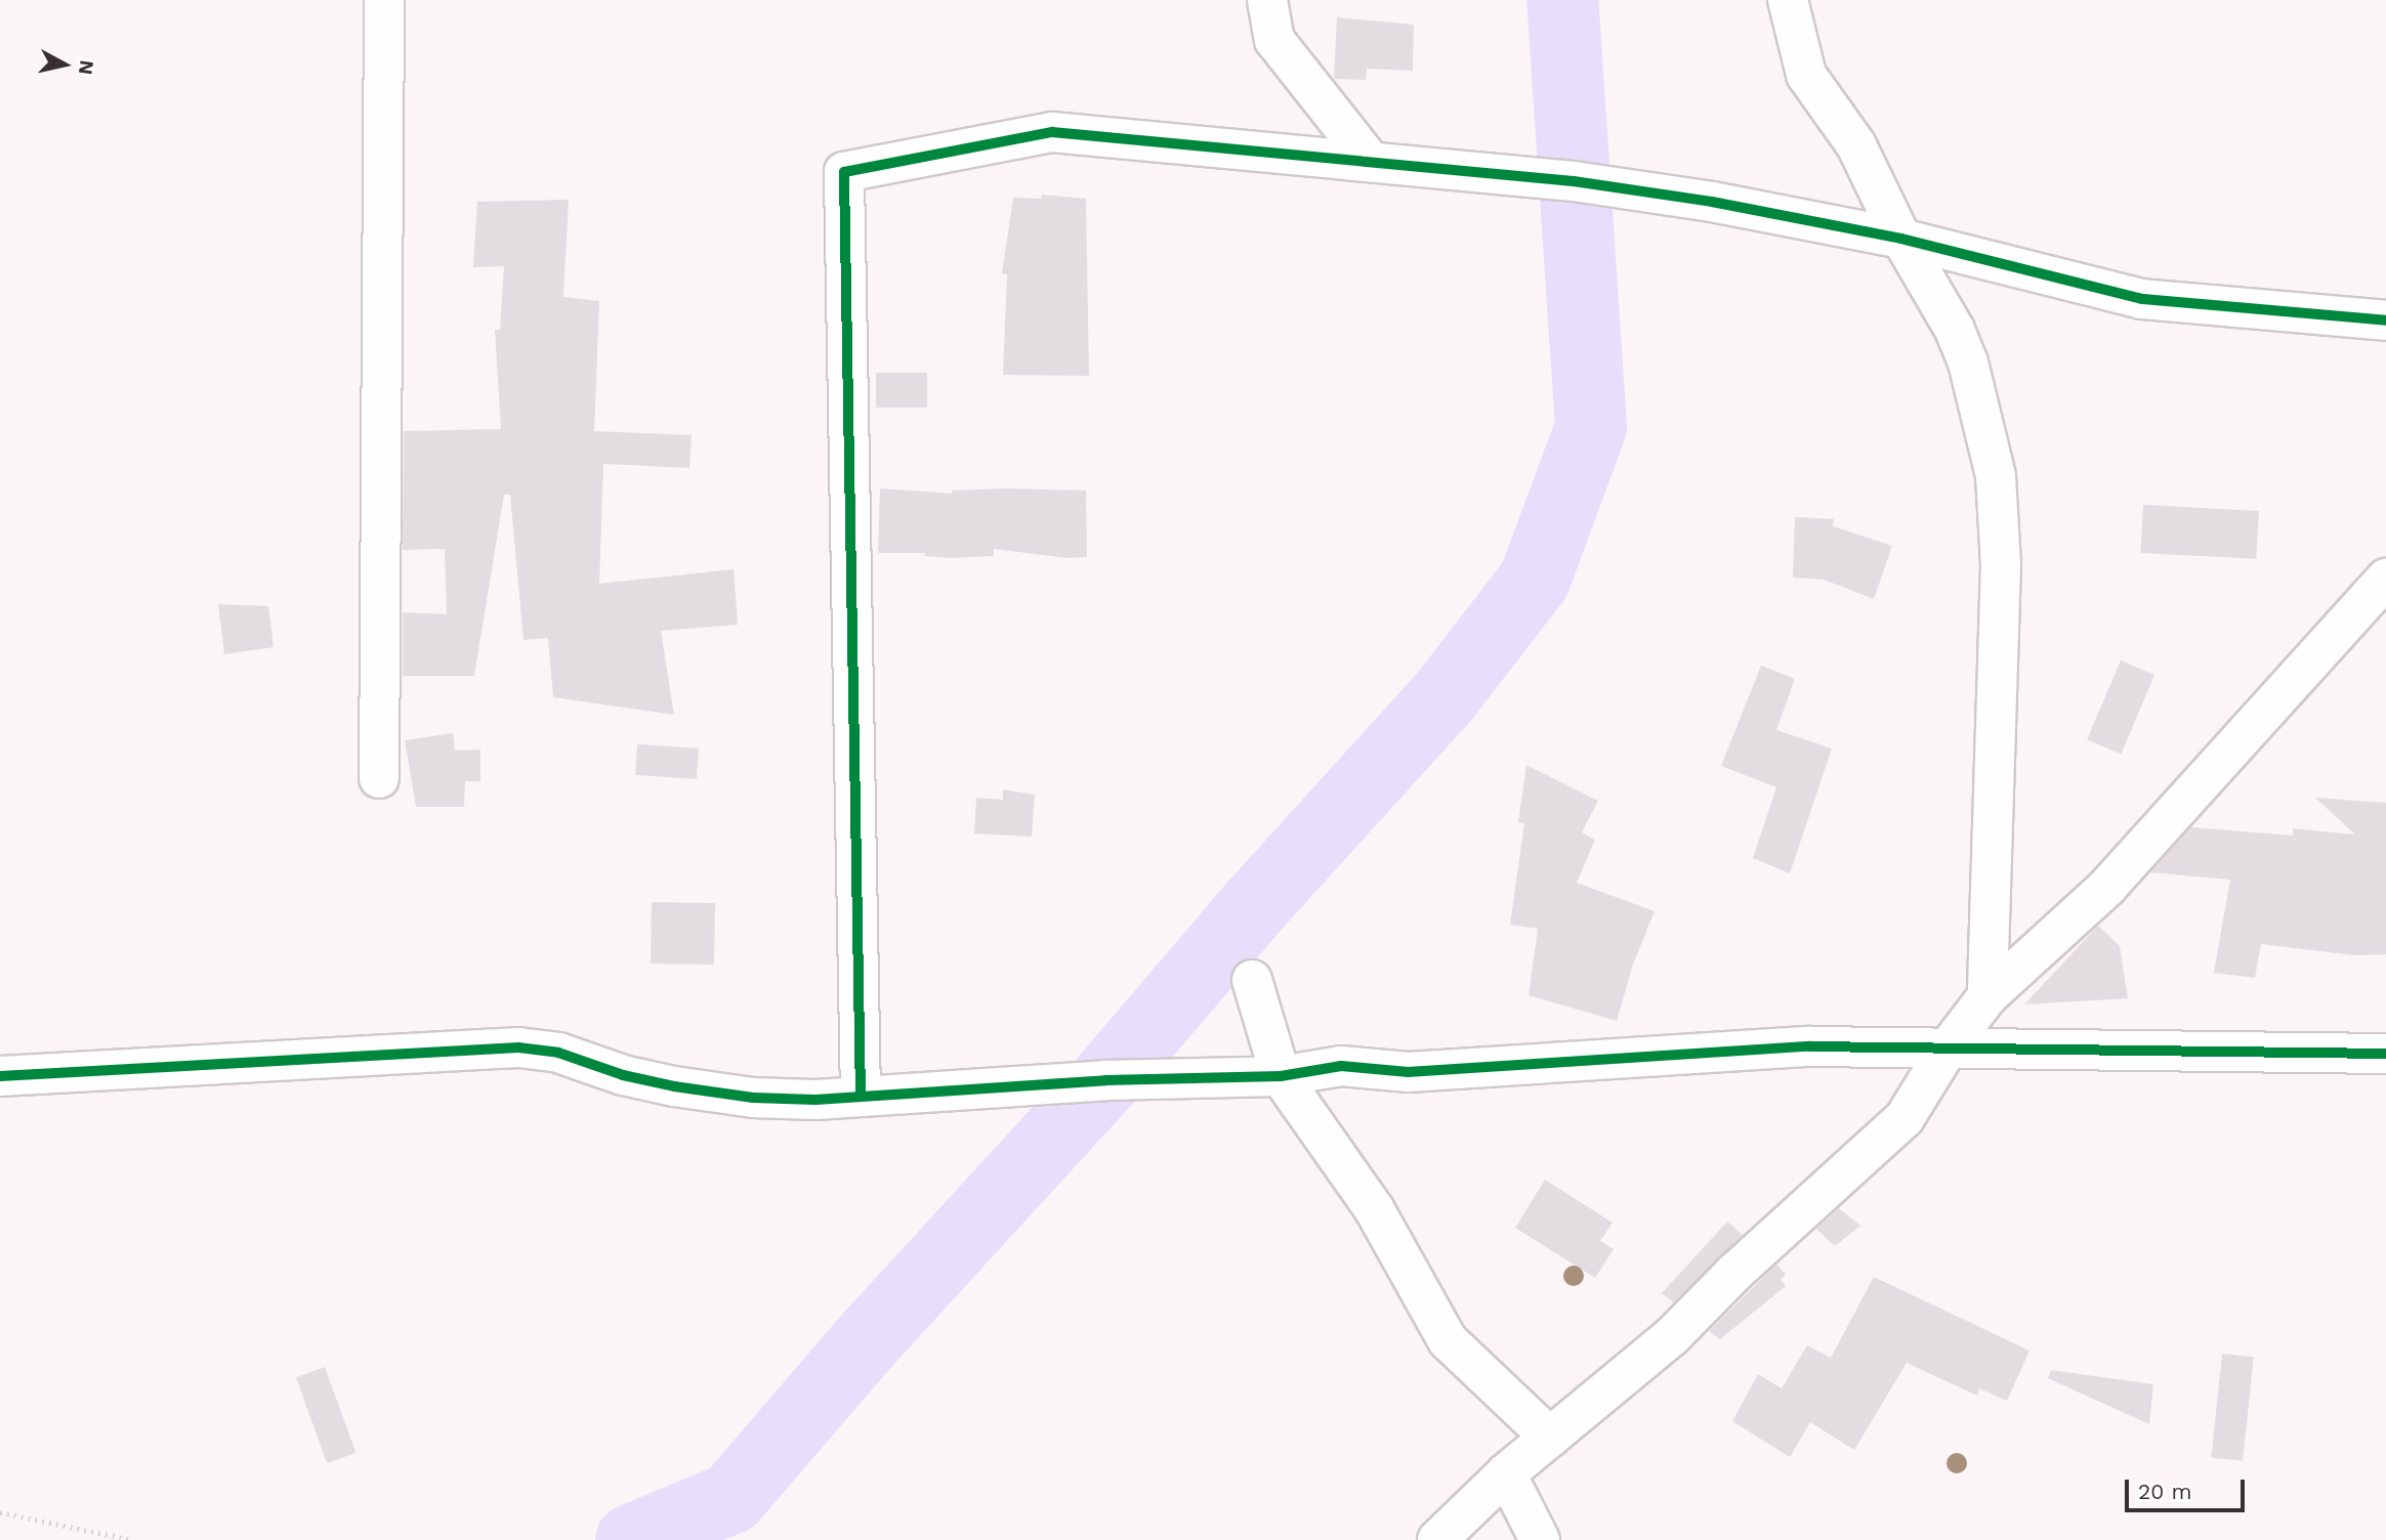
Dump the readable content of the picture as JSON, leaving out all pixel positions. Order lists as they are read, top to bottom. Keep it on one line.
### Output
{"scale_bar":"20 m","north":"right"}
